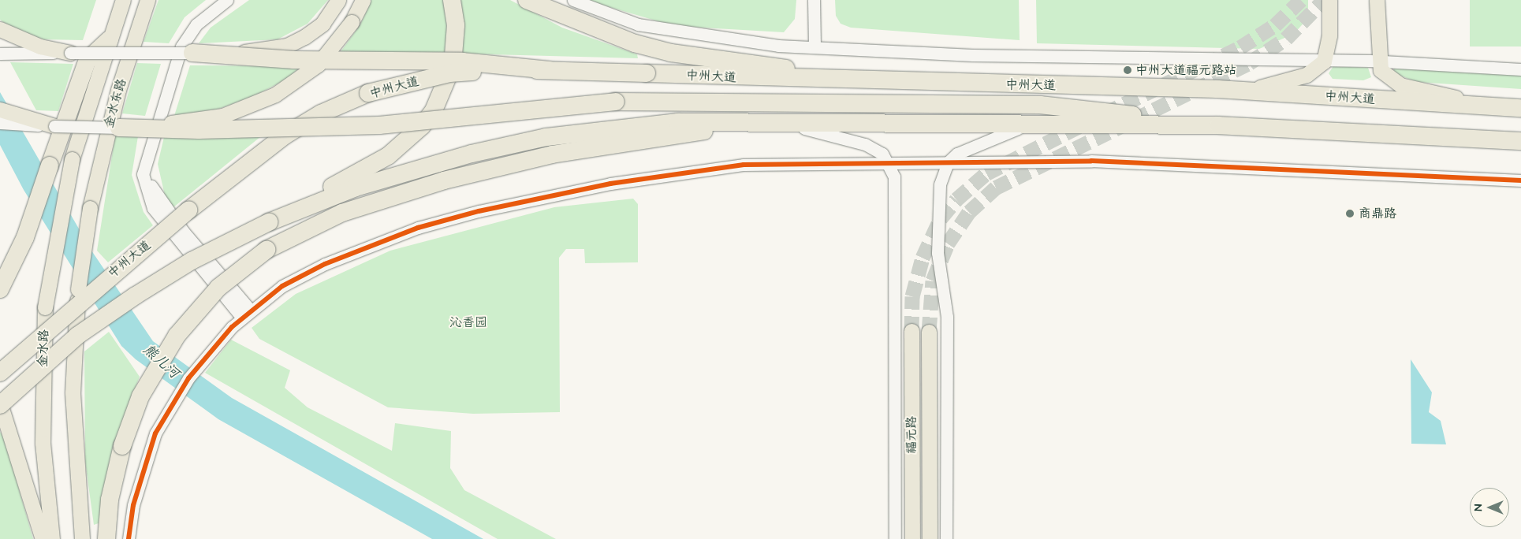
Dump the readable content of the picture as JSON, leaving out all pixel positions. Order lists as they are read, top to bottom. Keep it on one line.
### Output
{"streets":{"highway":["中州大道"],"main road":["金水东路","金水路","福元路"]},"crossings":[["金水东路","金水路"]],"water":["熊儿河"],"parks":["沁香园"],"places":["中州大道福元路站","商鼎路"],"north":"left"}
